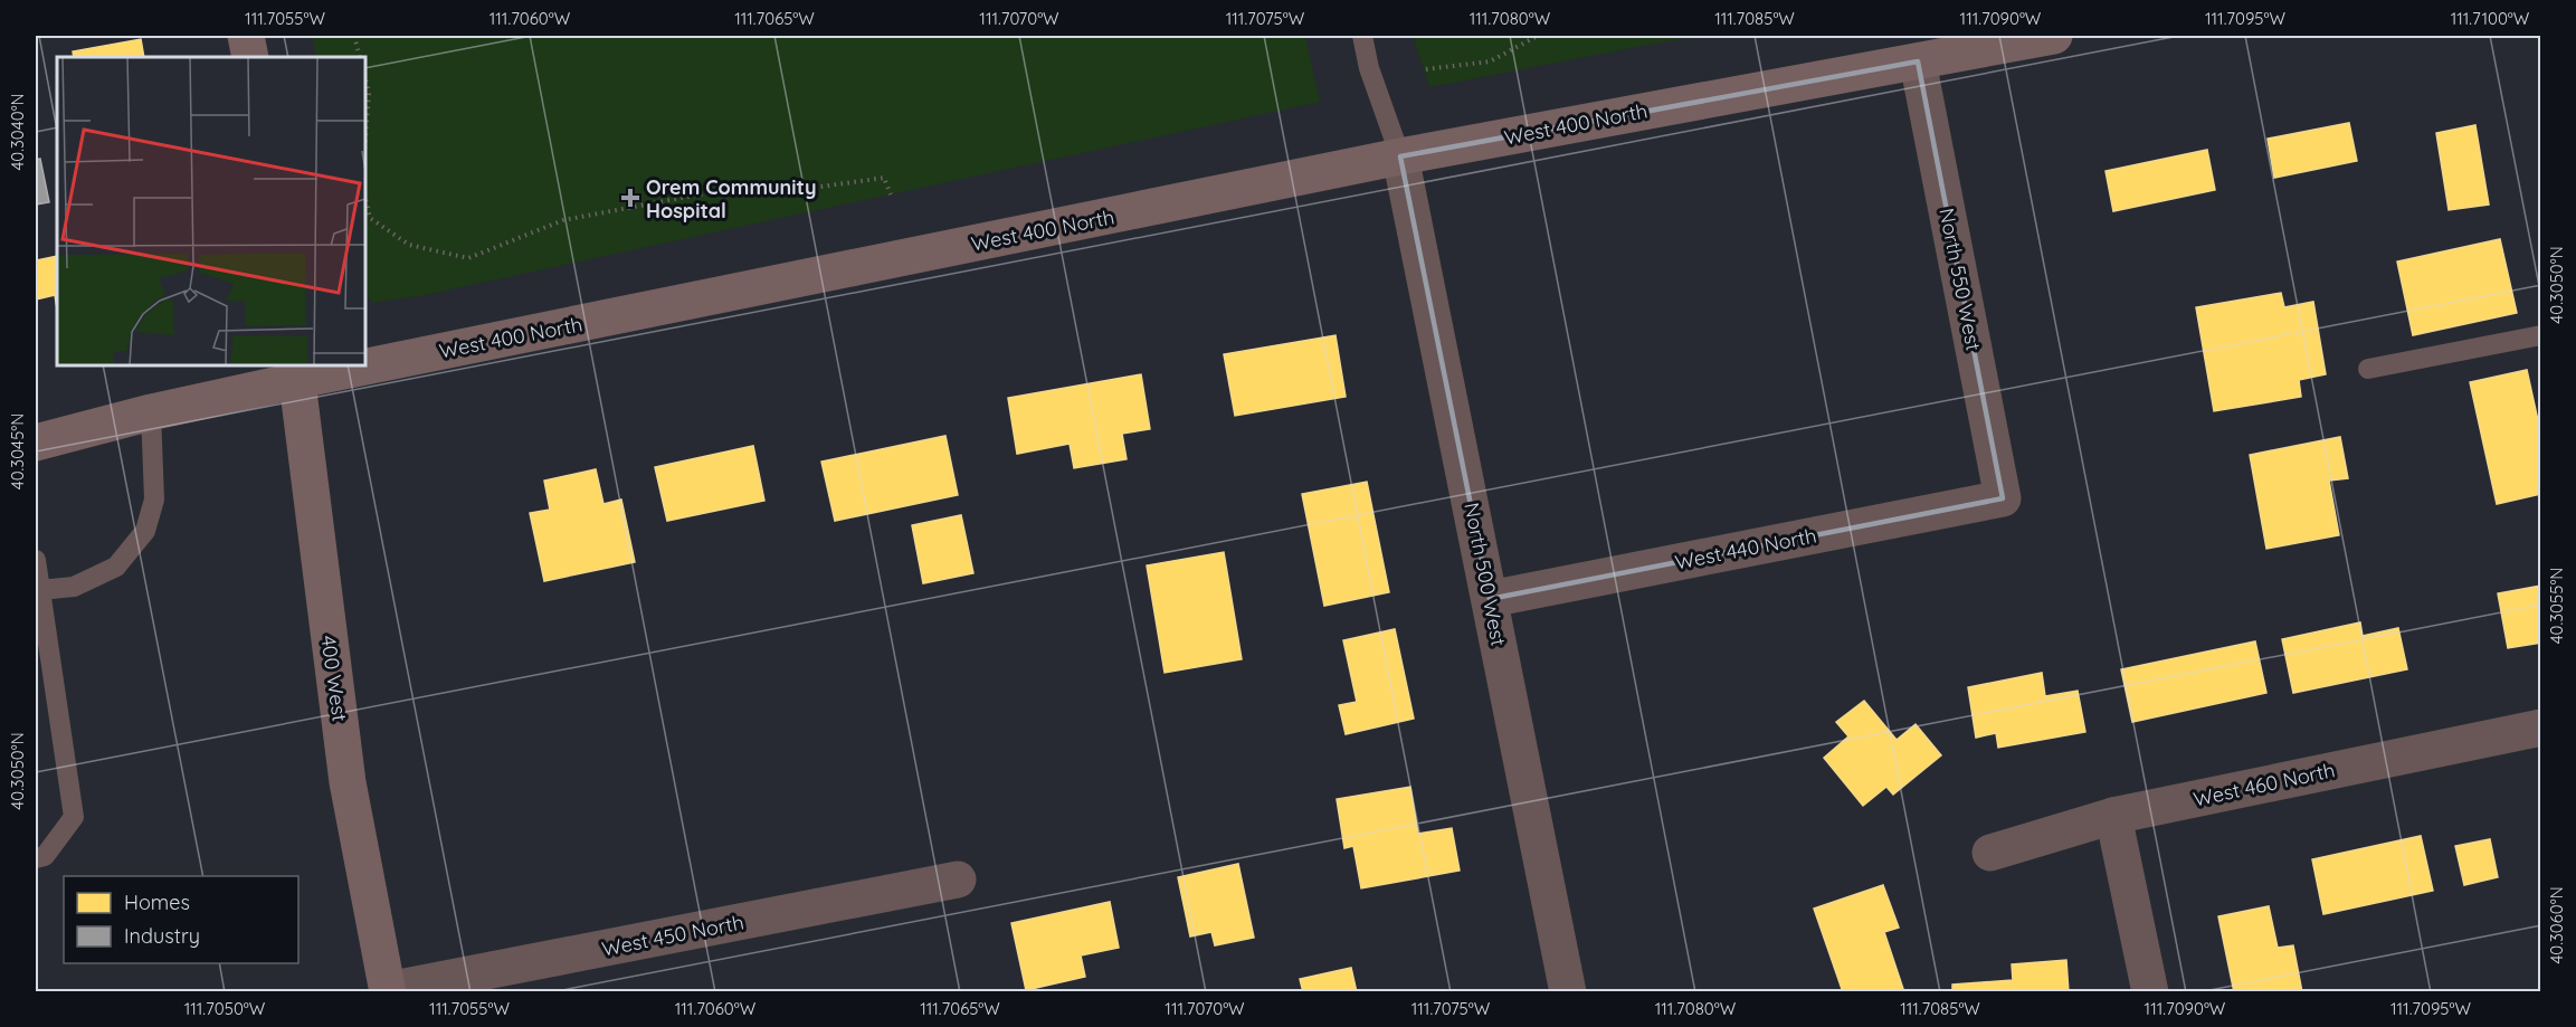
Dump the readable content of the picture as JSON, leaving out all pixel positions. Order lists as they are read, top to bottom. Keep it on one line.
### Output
{"streets":{"main road":["West 400 North","400 West"],"street":["North 550 West","West 440 North","North 500 West","West 460 North","West 450 North"]},"crossings":[["West 400 North","North 550 West"],["West 400 North","North 500 West"],["West 400 North","400 West"],["North 550 West","West 440 North"],["West 440 North","North 500 West"],["400 West","West 450 North"]],"places":{"health":["Orem Community Hospital"]},"legend":["Homes","Industry"],"coordinates":["111.7055°W","111.7060°W","111.7065°W","111.7070°W","111.7075°W","111.7080°W","111.7085°W","111.7090°W","111.7095°W","111.7100°W","40.3040°N","40.3050°N","40.3045°N","40.3055°N","40.3060°N","111.7050°W"]}
